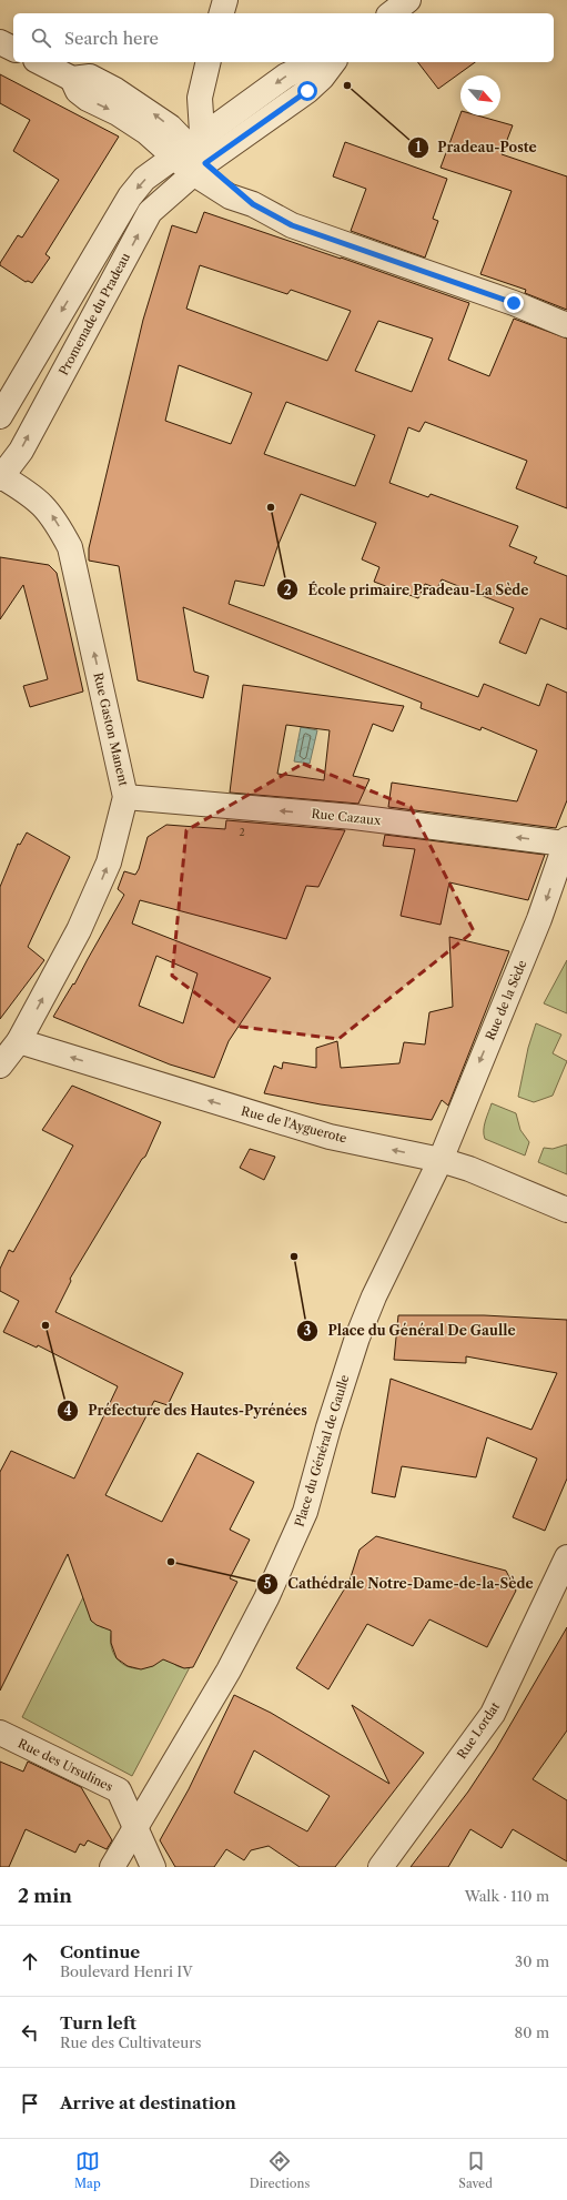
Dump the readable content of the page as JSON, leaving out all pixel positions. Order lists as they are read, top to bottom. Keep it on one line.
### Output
{"streets":{"street":["Promenade du Pradeau","Rue Gaston Manent","Rue Cazaux","Rue de la Sède","Rue de l'Ayguerote","Place du Général de Gaulle","Rue Lordat","Rue des Ursulines"]},"crossings":[["Promenade du Pradeau","Rue Gaston Manent"],["Rue Gaston Manent","Rue Cazaux"],["Rue Gaston Manent","Rue de l'Ayguerote"],["Rue Cazaux","Rue de la Sède"],["Rue de la Sède","Rue de l'Ayguerote"],["Rue de la Sède","Place du Général de Gaulle"],["Rue de l'Ayguerote","Place du Général de Gaulle"],["Place du Général de Gaulle","Rue des Ursulines"]],"one_way":["Rue Gaston Manent","Rue Cazaux","Rue de la Sède","Rue de l'Ayguerote"],"places":["Pradeau-Poste","École primaire Pradeau-La Sède","Place du Général De Gaulle","Préfecture des Hautes-Pyrénées","Cathédrale Notre-Dame-de-la-Sède"],"house_numbers":["2"],"north":"bottom right","page":{"search":"Search here","heading":["2 min","Walk · 110 m"],"list":[["Continue","Boulevard Henri IV","30 m"],["Turn left","Rue des Cultivateurs","80 m"],"Arrive at destination"],"nav":["Map","Directions","Saved"]}}
